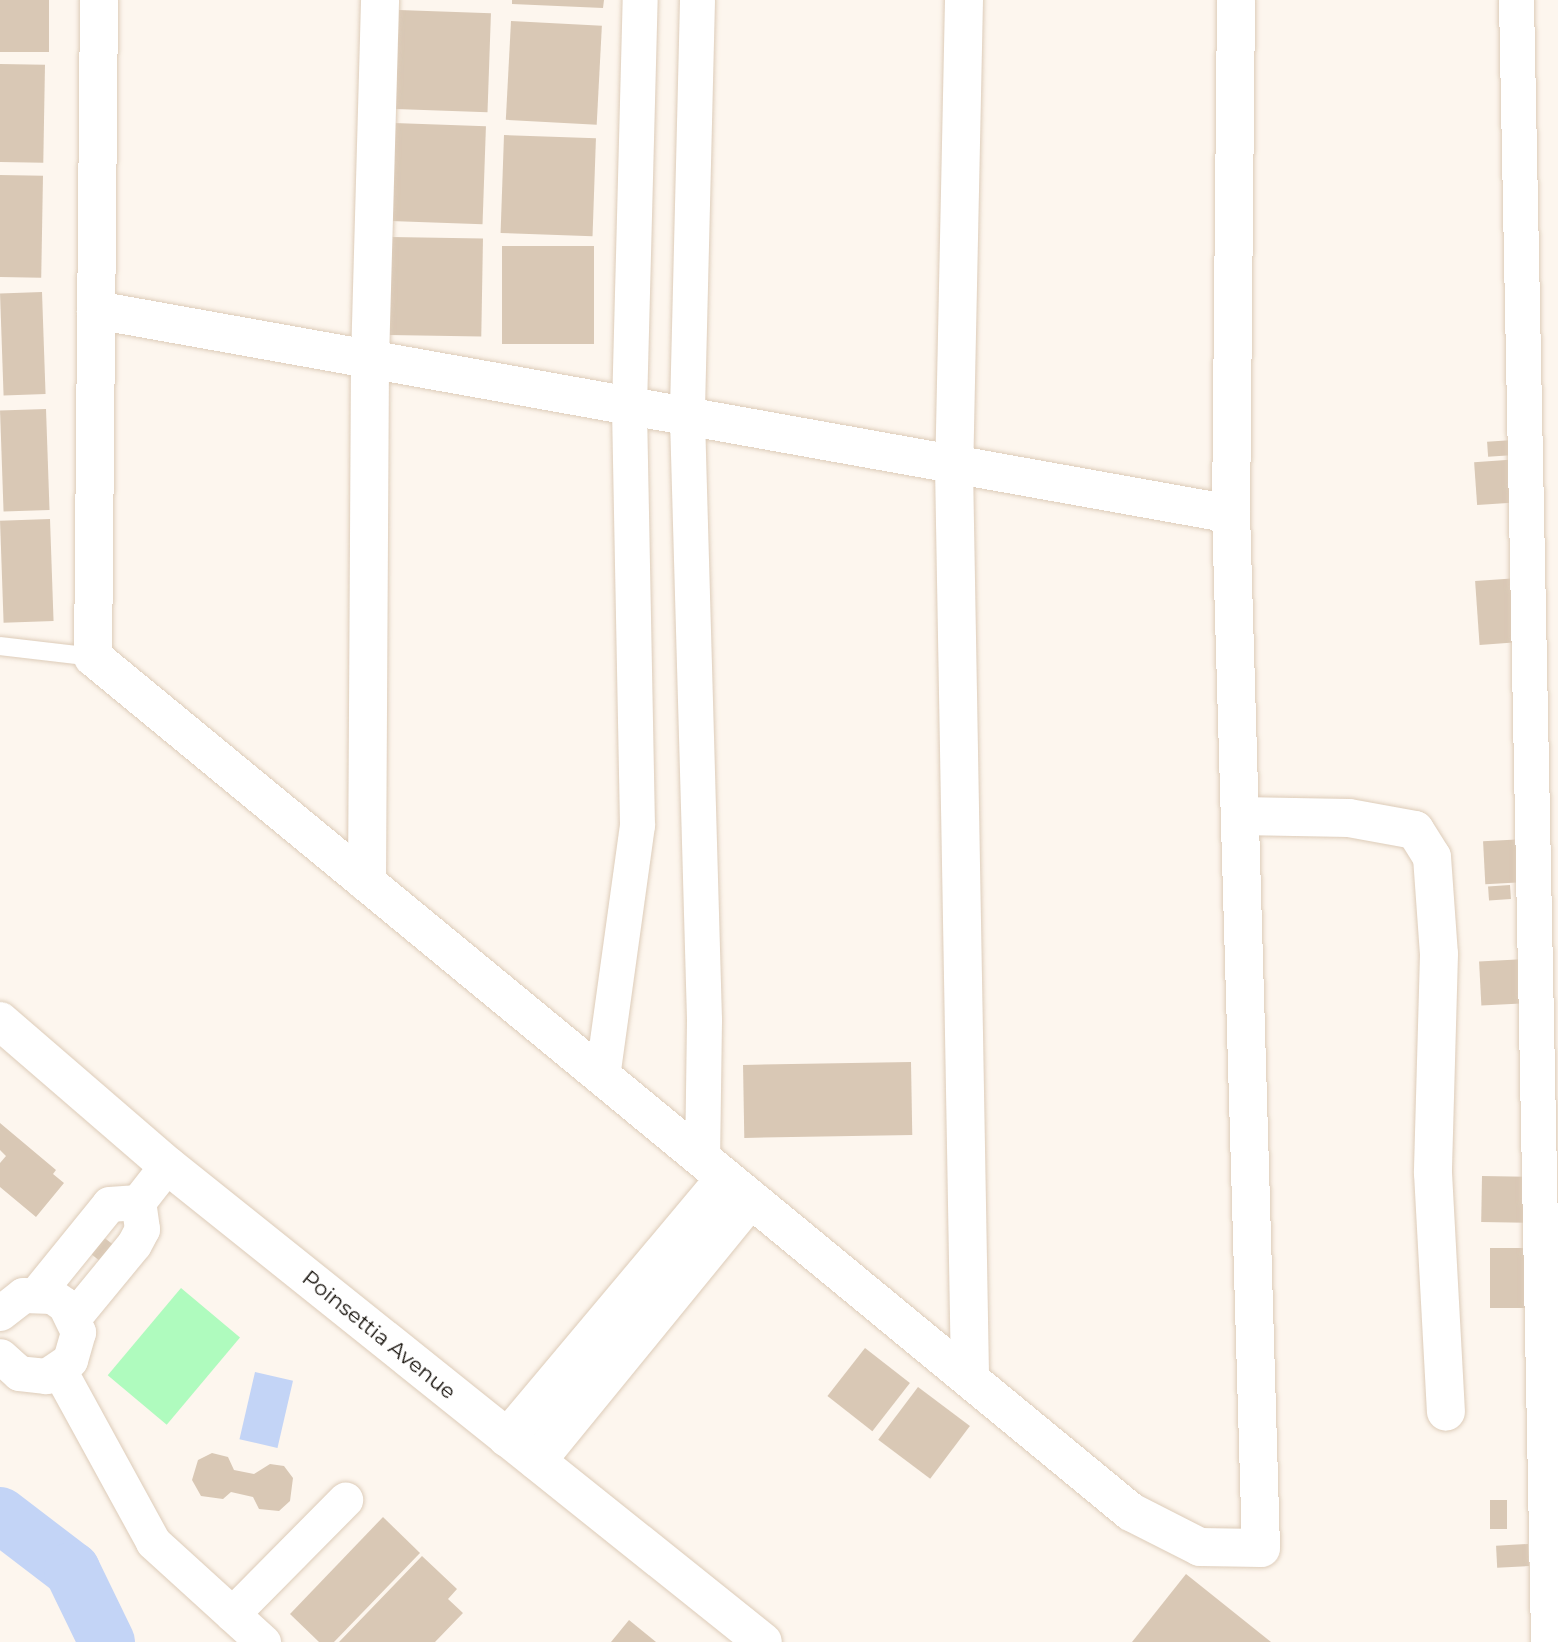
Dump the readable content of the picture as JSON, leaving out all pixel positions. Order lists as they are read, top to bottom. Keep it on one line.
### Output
{"streets":{"street":["Poinsettia Avenue"]}}
